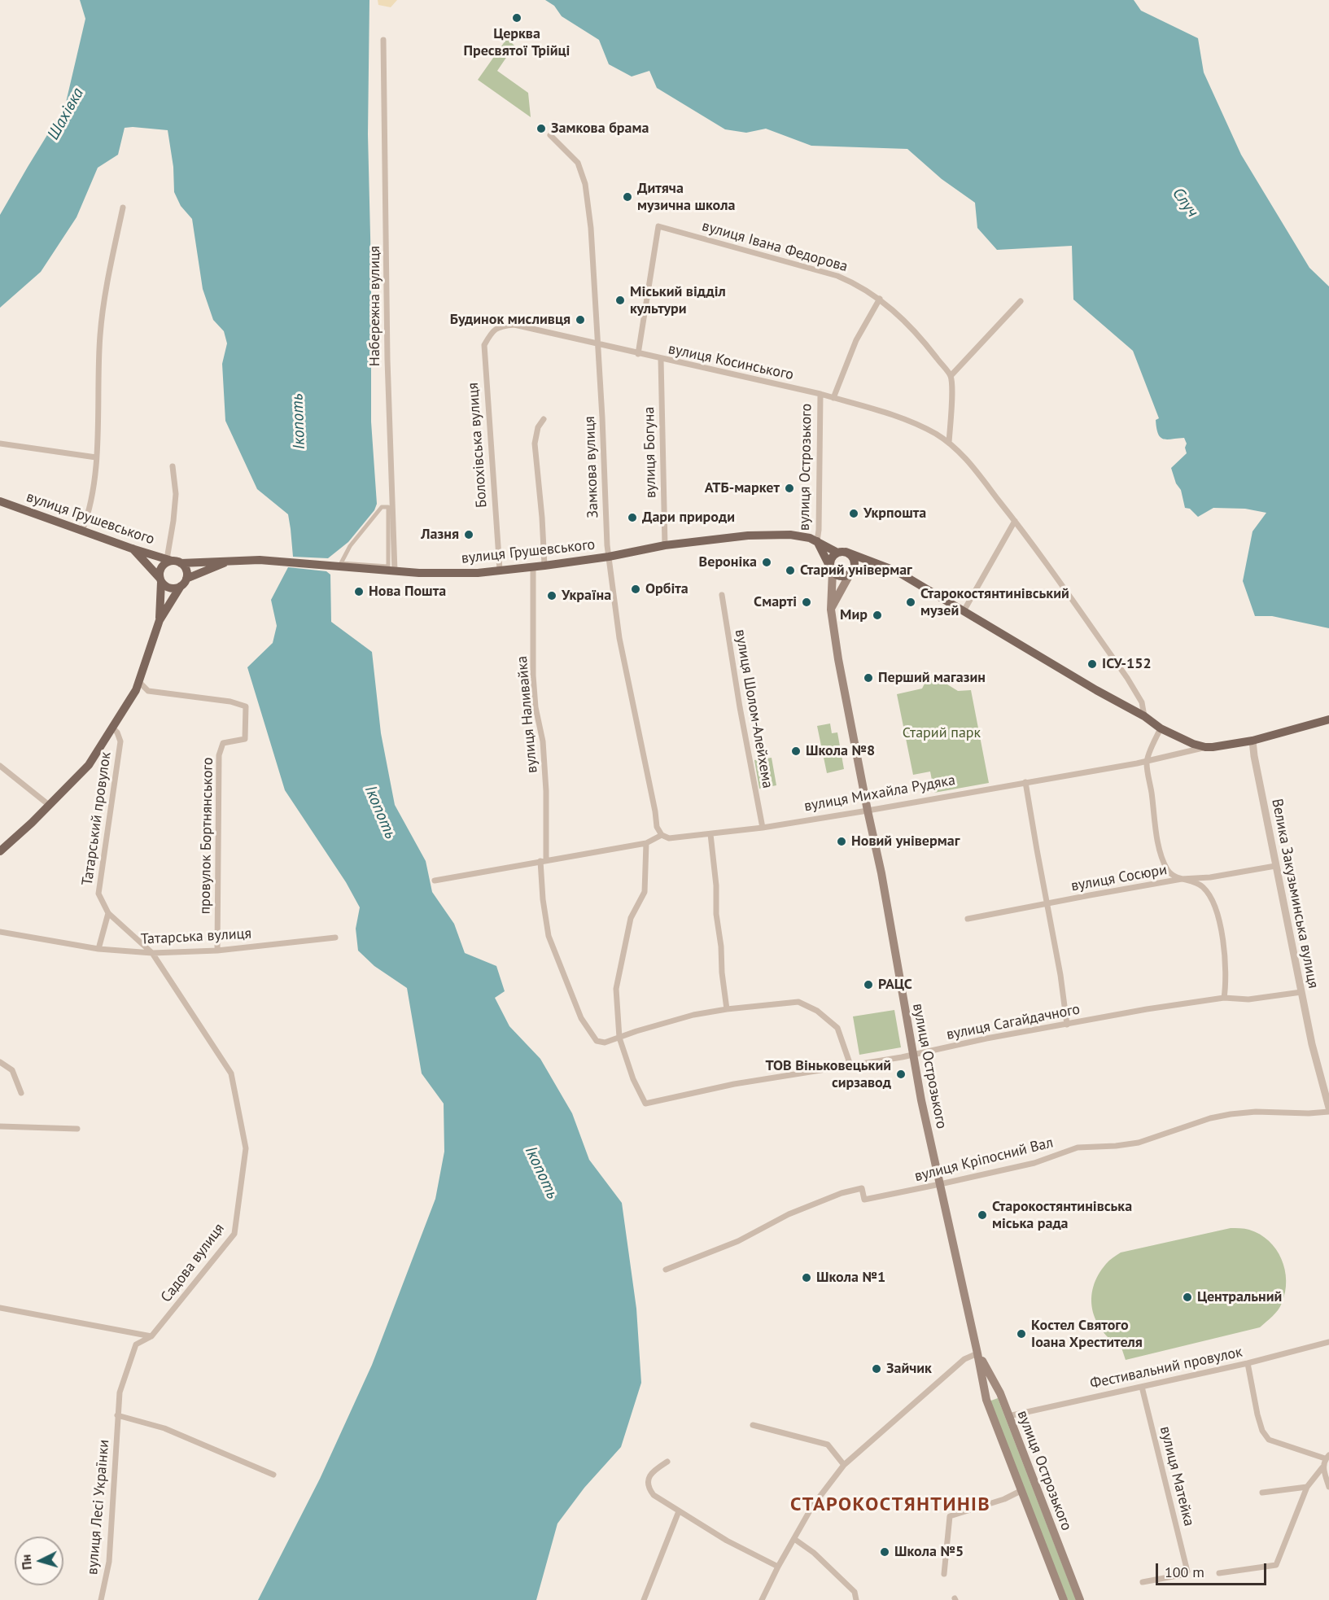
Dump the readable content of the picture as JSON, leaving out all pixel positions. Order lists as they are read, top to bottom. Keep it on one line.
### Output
{"streets":{"main road":["вулиця Острозького","вулиця Грушевського","вулиця Михайла Рудяка"],"street":["вулиця Івана Федорова","Набережна вулиця","вулиця Косинського","Болохівська вулиця","вулиця Богуна","Замкова вулиця","вулиця Шолом-Алейхема","вулиця Наливайка","Татарський провулок","провулок Бортнянського","вулиця Сосюри","Велика Закузьминська вулиця","Татарська вулиця","вулиця Сагайдачного","вулиця Кріпосний Вал","Садова вулиця","Фестивальний провулок","вулиця Матейка","вулиця Лесі Українки"]},"crossings":[["вулиця Івана Федорова","вулиця Косинського"],["Набережна вулиця","вулиця Грушевського"],["вулиця Косинського","Болохівська вулиця"],["вулиця Косинського","вулиця Богуна"],["вулиця Косинського","Замкова вулиця"],["вулиця Косинського","вулиця Острозького"],["Болохівська вулиця","вулиця Грушевського"],["вулиця Богуна","вулиця Грушевського"],["Замкова вулиця","вулиця Грушевського"],["Замкова вулиця","вулиця Михайла Рудяка"],["вулиця Острозького","вулиця Грушевського"],["вулиця Острозького","вулиця Михайла Рудяка"],["вулиця Острозького","вулиця Сагайдачного"],["вулиця Острозького","вулиця Кріпосний Вал"],["вулиця Острозького","Фестивальний провулок"],["вулиця Грушевського","вулиця Наливайка"],["вулиця Грушевського","вулиця Михайла Рудяка"],["вулиця Шолом-Алейхема","вулиця Михайла Рудяка"],["вулиця Наливайка","вулиця Сагайдачного"],["вулиця Михайла Рудяка","Велика Закузьминська вулиця"],["Татарський провулок","Татарська вулиця"],["Татарський провулок","Садова вулиця"],["провулок Бортнянського","Татарська вулиця"],["вулиця Сосюри","Велика Закузьминська вулиця"],["Велика Закузьминська вулиця","вулиця Сагайдачного"],["Татарська вулиця","Садова вулиця"],["Садова вулиця","вулиця Лесі Українки"],["Фестивальний провулок","вулиця Матейка"]],"districts":["СТАРОКОСТЯНТИНІВ"],"water":["Шахівка","Случ","Ікопоть"],"parks":["Старий парк"],"places":["Церква Пресвятої Трійці","Замкова брама","Дитяча музична школа","Міський відділ культури","Будинок мисливця","АТБ-маркет","Укрпошта","Дари природи","Лазня","Вероніка","Старий універмаг","Орбіта","Нова Пошта","Україна","Смарті","Старокостянтинівський музей","Мир","ІСУ-152","Перший магазин","Школа №8","Новий універмаг","РАЦС","ТОВ Віньковецький сирзавод","Старокостянтинівська міська рада","Школа №1","Центральний","Костел Святого Іоана Хрестителя","Зайчик","Школа №5"],"scale_bar":"100 m","north":"left"}
